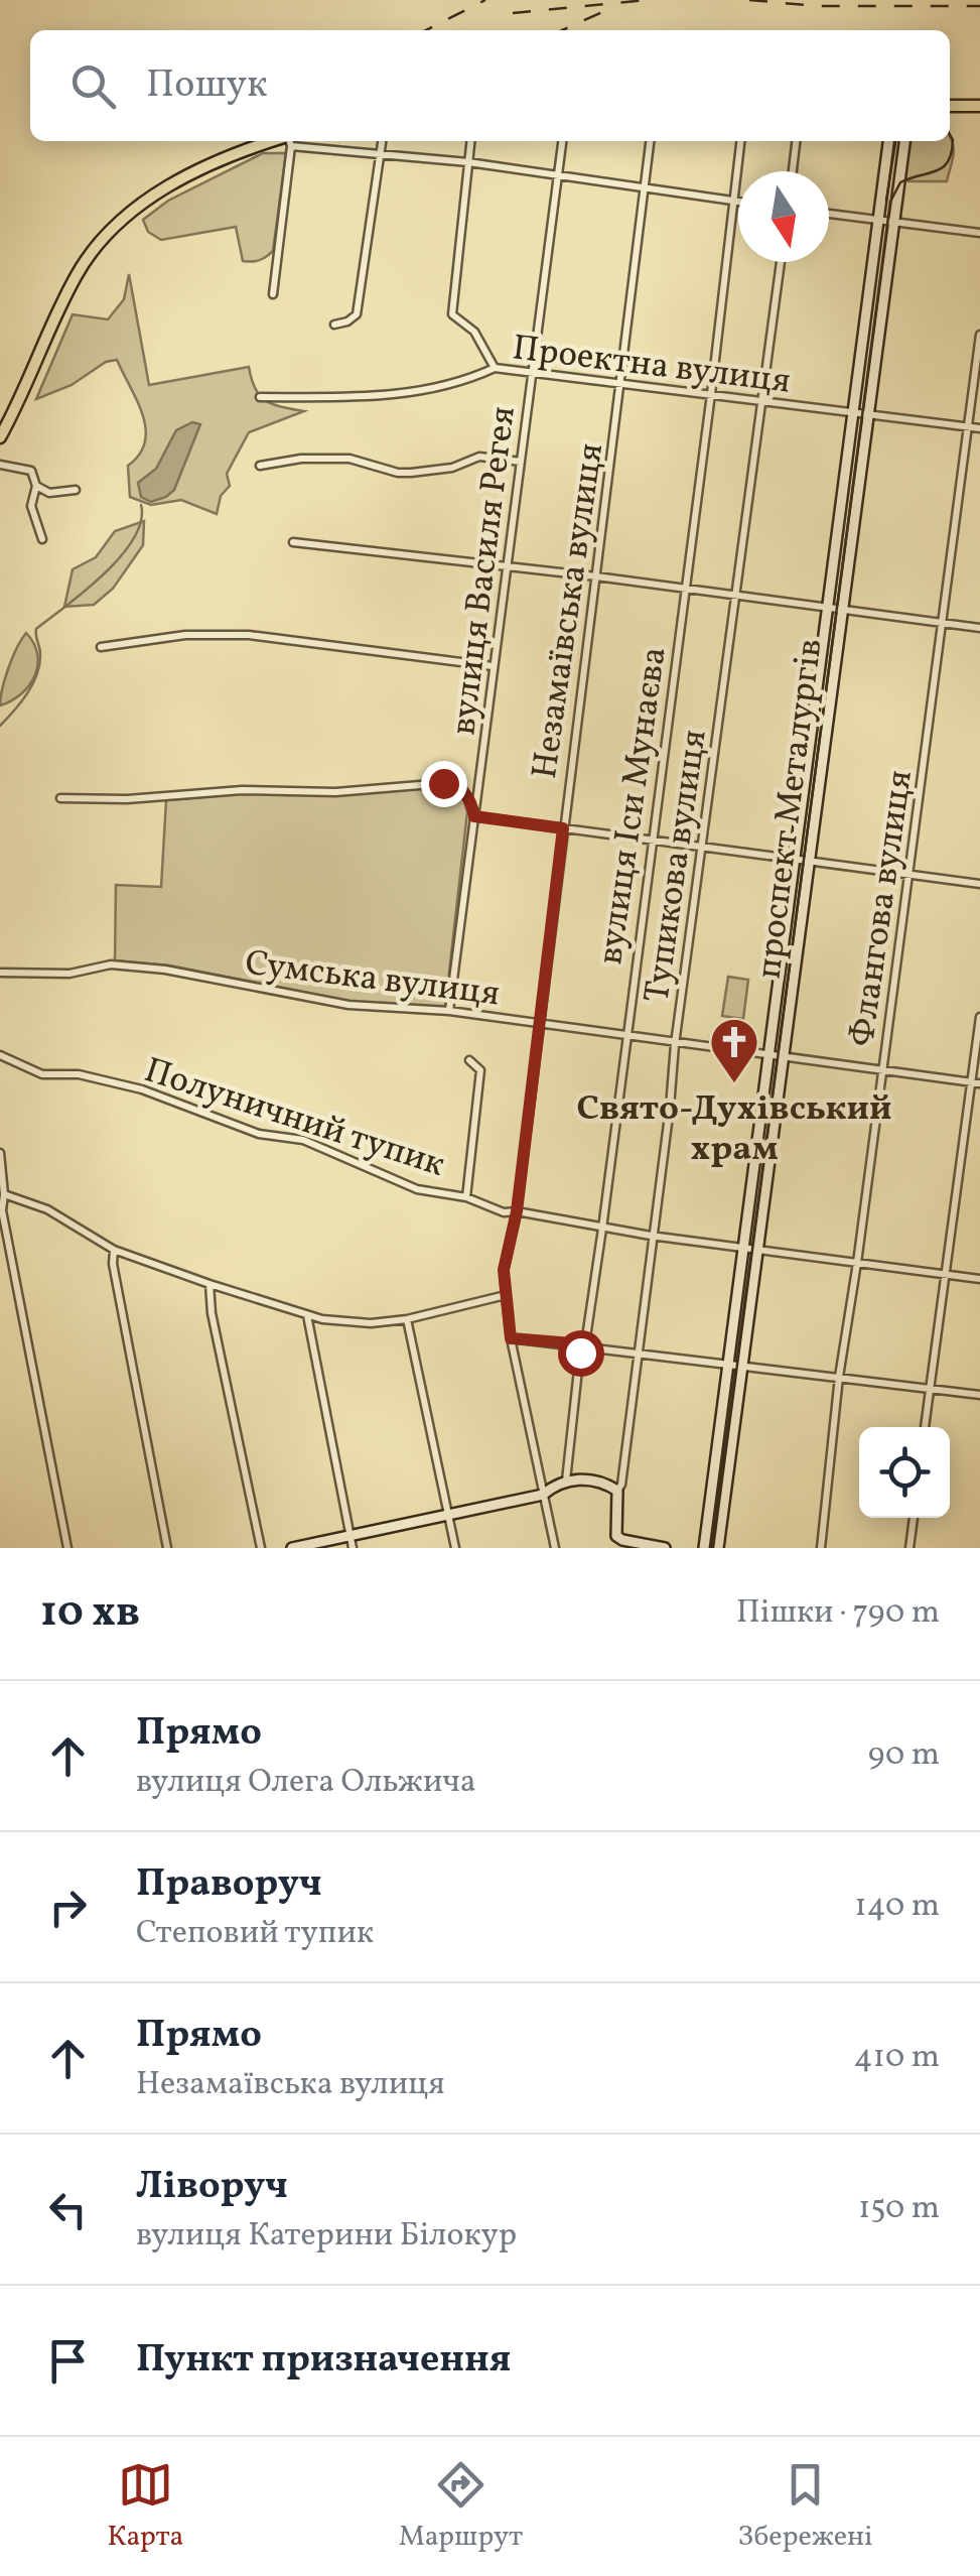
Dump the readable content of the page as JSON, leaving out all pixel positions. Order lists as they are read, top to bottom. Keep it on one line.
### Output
{"streets":{"main road":["проспект Металургів"],"street":["Проектна вулиця","вулиця Василя Регея","Незамаївська вулиця","вулиця Іси Мунаєва","Тупикова вулиця","Флангова вулиця","Сумська вулиця","Полуничний тупик"]},"crossings":[["Проектна вулиця","вулиця Василя Регея"],["Проектна вулиця","Незамаївська вулиця"],["Проектна вулиця","вулиця Іси Мунаєва"],["Проектна вулиця","проспект Металургів"],["Проектна вулиця","Тупикова вулиця"],["Проектна вулиця","Флангова вулиця"],["вулиця Василя Регея","Сумська вулиця"],["Незамаївська вулиця","Сумська вулиця"],["Незамаївська вулиця","Полуничний тупик"],["вулиця Іси Мунаєва","Сумська вулиця"],["вулиця Іси Мунаєва","Полуничний тупик"],["проспект Металургів","Сумська вулиця"],["проспект Металургів","Полуничний тупик"],["Тупикова вулиця","Сумська вулиця"],["Тупикова вулиця","Полуничний тупик"],["Флангова вулиця","Сумська вулиця"],["Флангова вулиця","Полуничний тупик"]],"places":{"church":["Свято-Духівський храм"]},"north":"bottom","page":{"search":"Пошук","heading":["10 хв","Пішки · 790 m"],"list":[["Прямо","вулиця Олега Ольжича","90 m"],["Праворуч","Степовий тупик","140 m"],["Прямо","Незамаївська вулиця","410 m"],["Ліворуч","вулиця Катерини Білокур","150 m"],"Пункт призначення"],"nav":["Карта","Маршрут","Збережені"]}}
